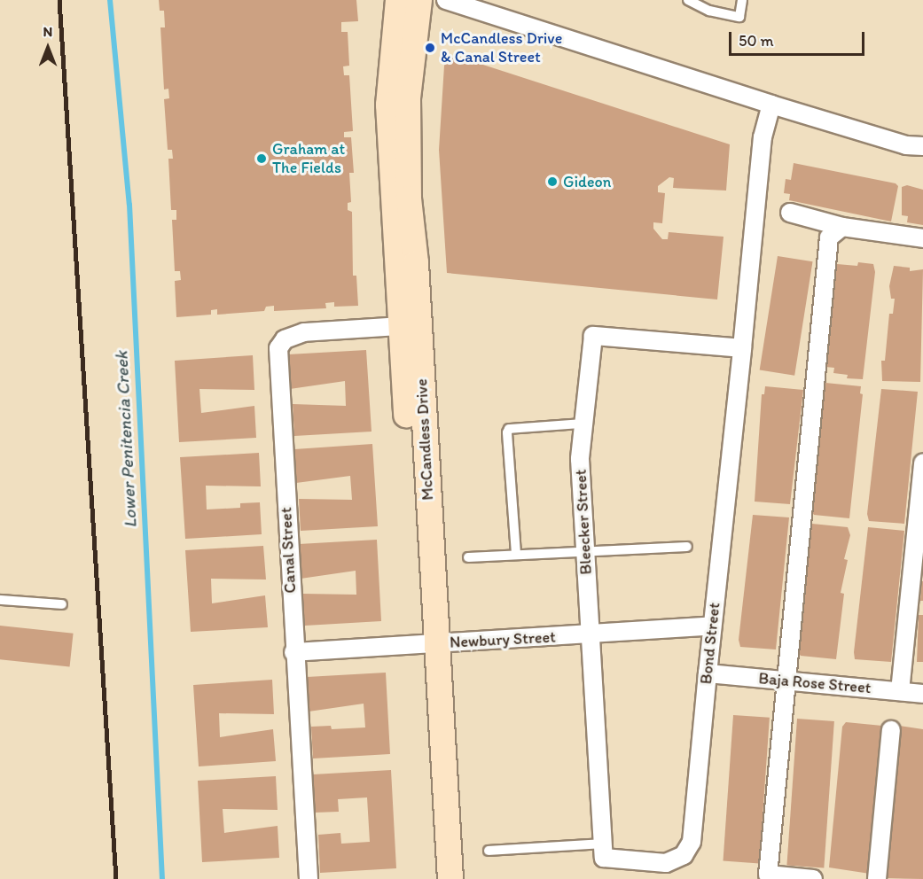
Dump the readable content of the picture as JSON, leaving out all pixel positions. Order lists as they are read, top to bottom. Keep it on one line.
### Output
{"streets":{"main road":["McCandless Drive"],"street":["Bleecker Street","Canal Street","Newbury Street","Bond Street","Baja Rose Street"]},"crossings":[["McCandless Drive","Canal Street"],["McCandless Drive","Newbury Street"],["Bleecker Street","Newbury Street"],["Bleecker Street","Bond Street"],["Canal Street","Newbury Street"],["Newbury Street","Bond Street"],["Bond Street","Baja Rose Street"]],"water":["Lower Penitencia Creek"],"places":["McCandless Drive & Canal Street","Graham at The Fields","Gideon"],"scale_bar":"50 m","north":"top"}
